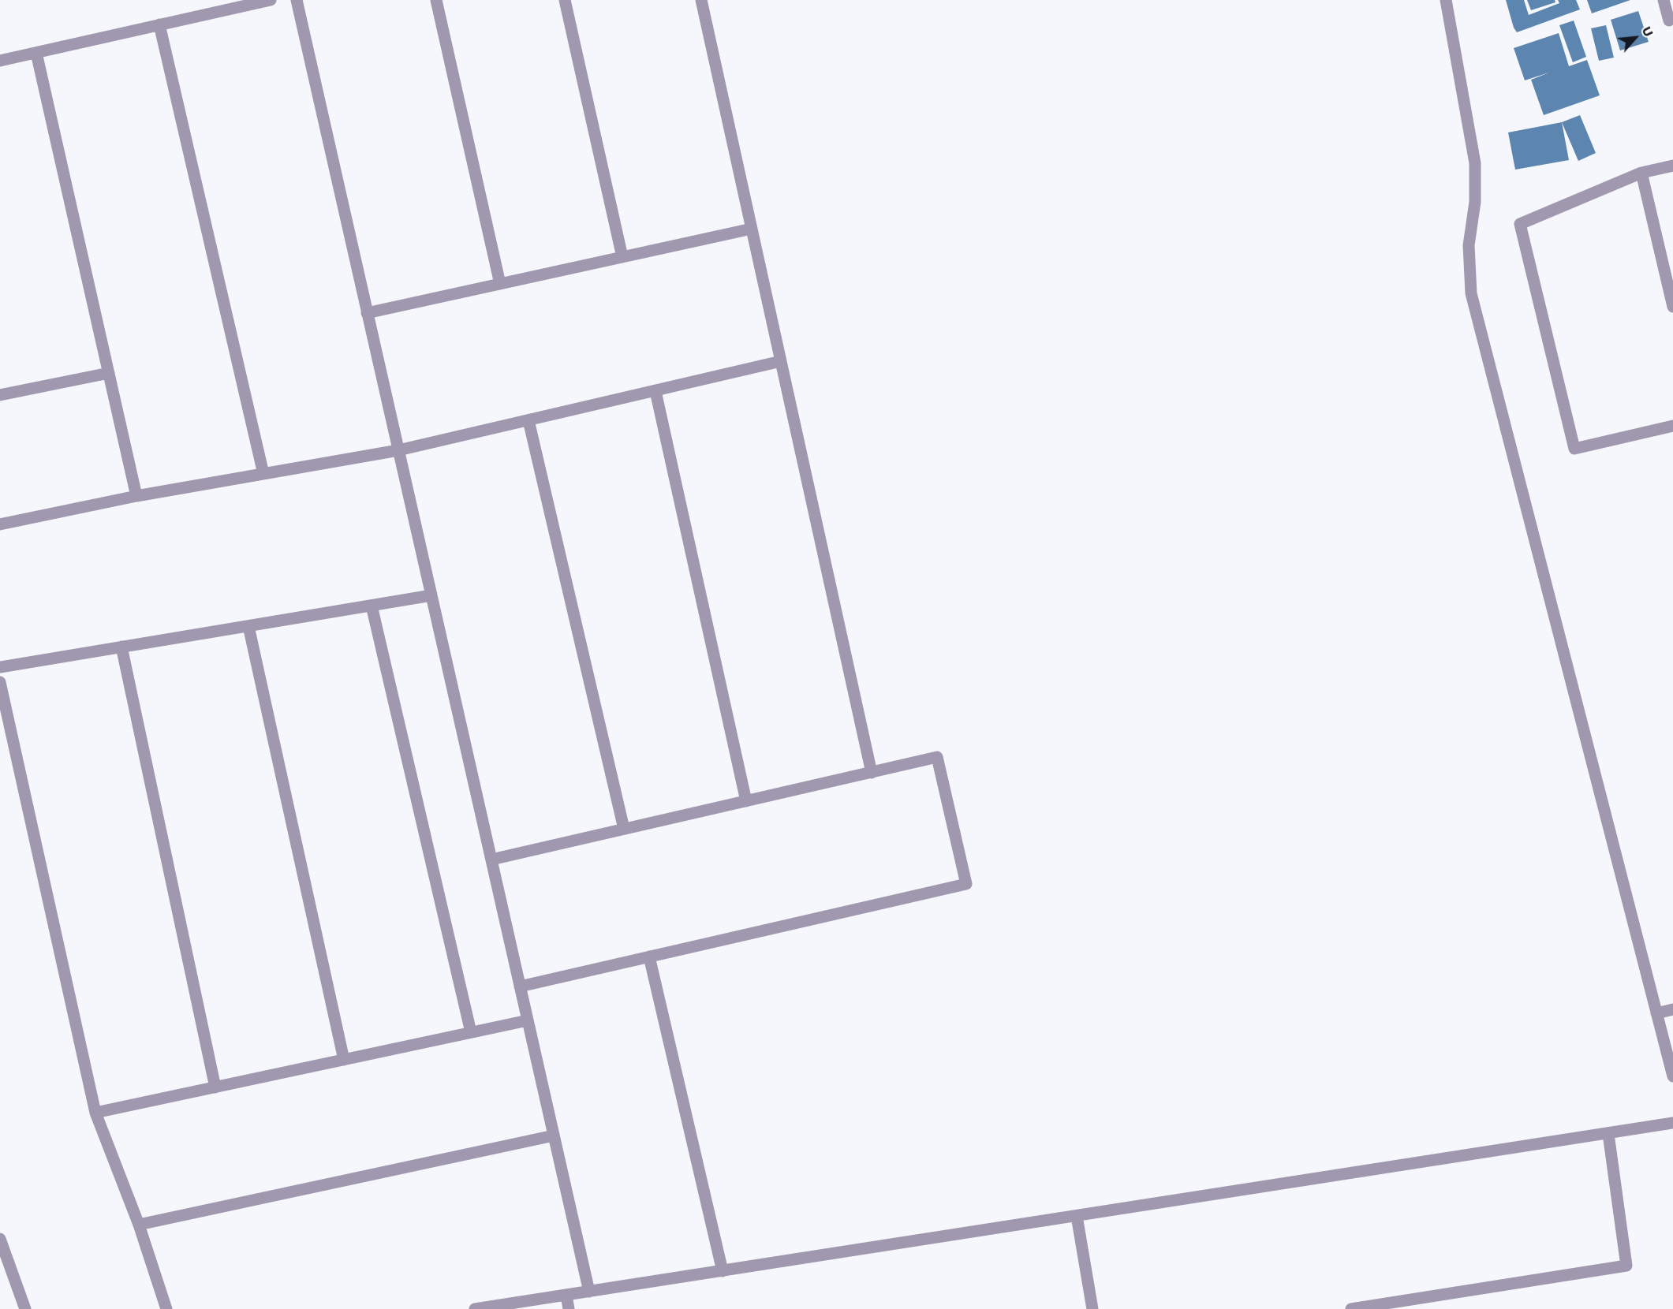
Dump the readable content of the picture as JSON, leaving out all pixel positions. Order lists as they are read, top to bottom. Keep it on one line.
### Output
{"north":"top right"}
